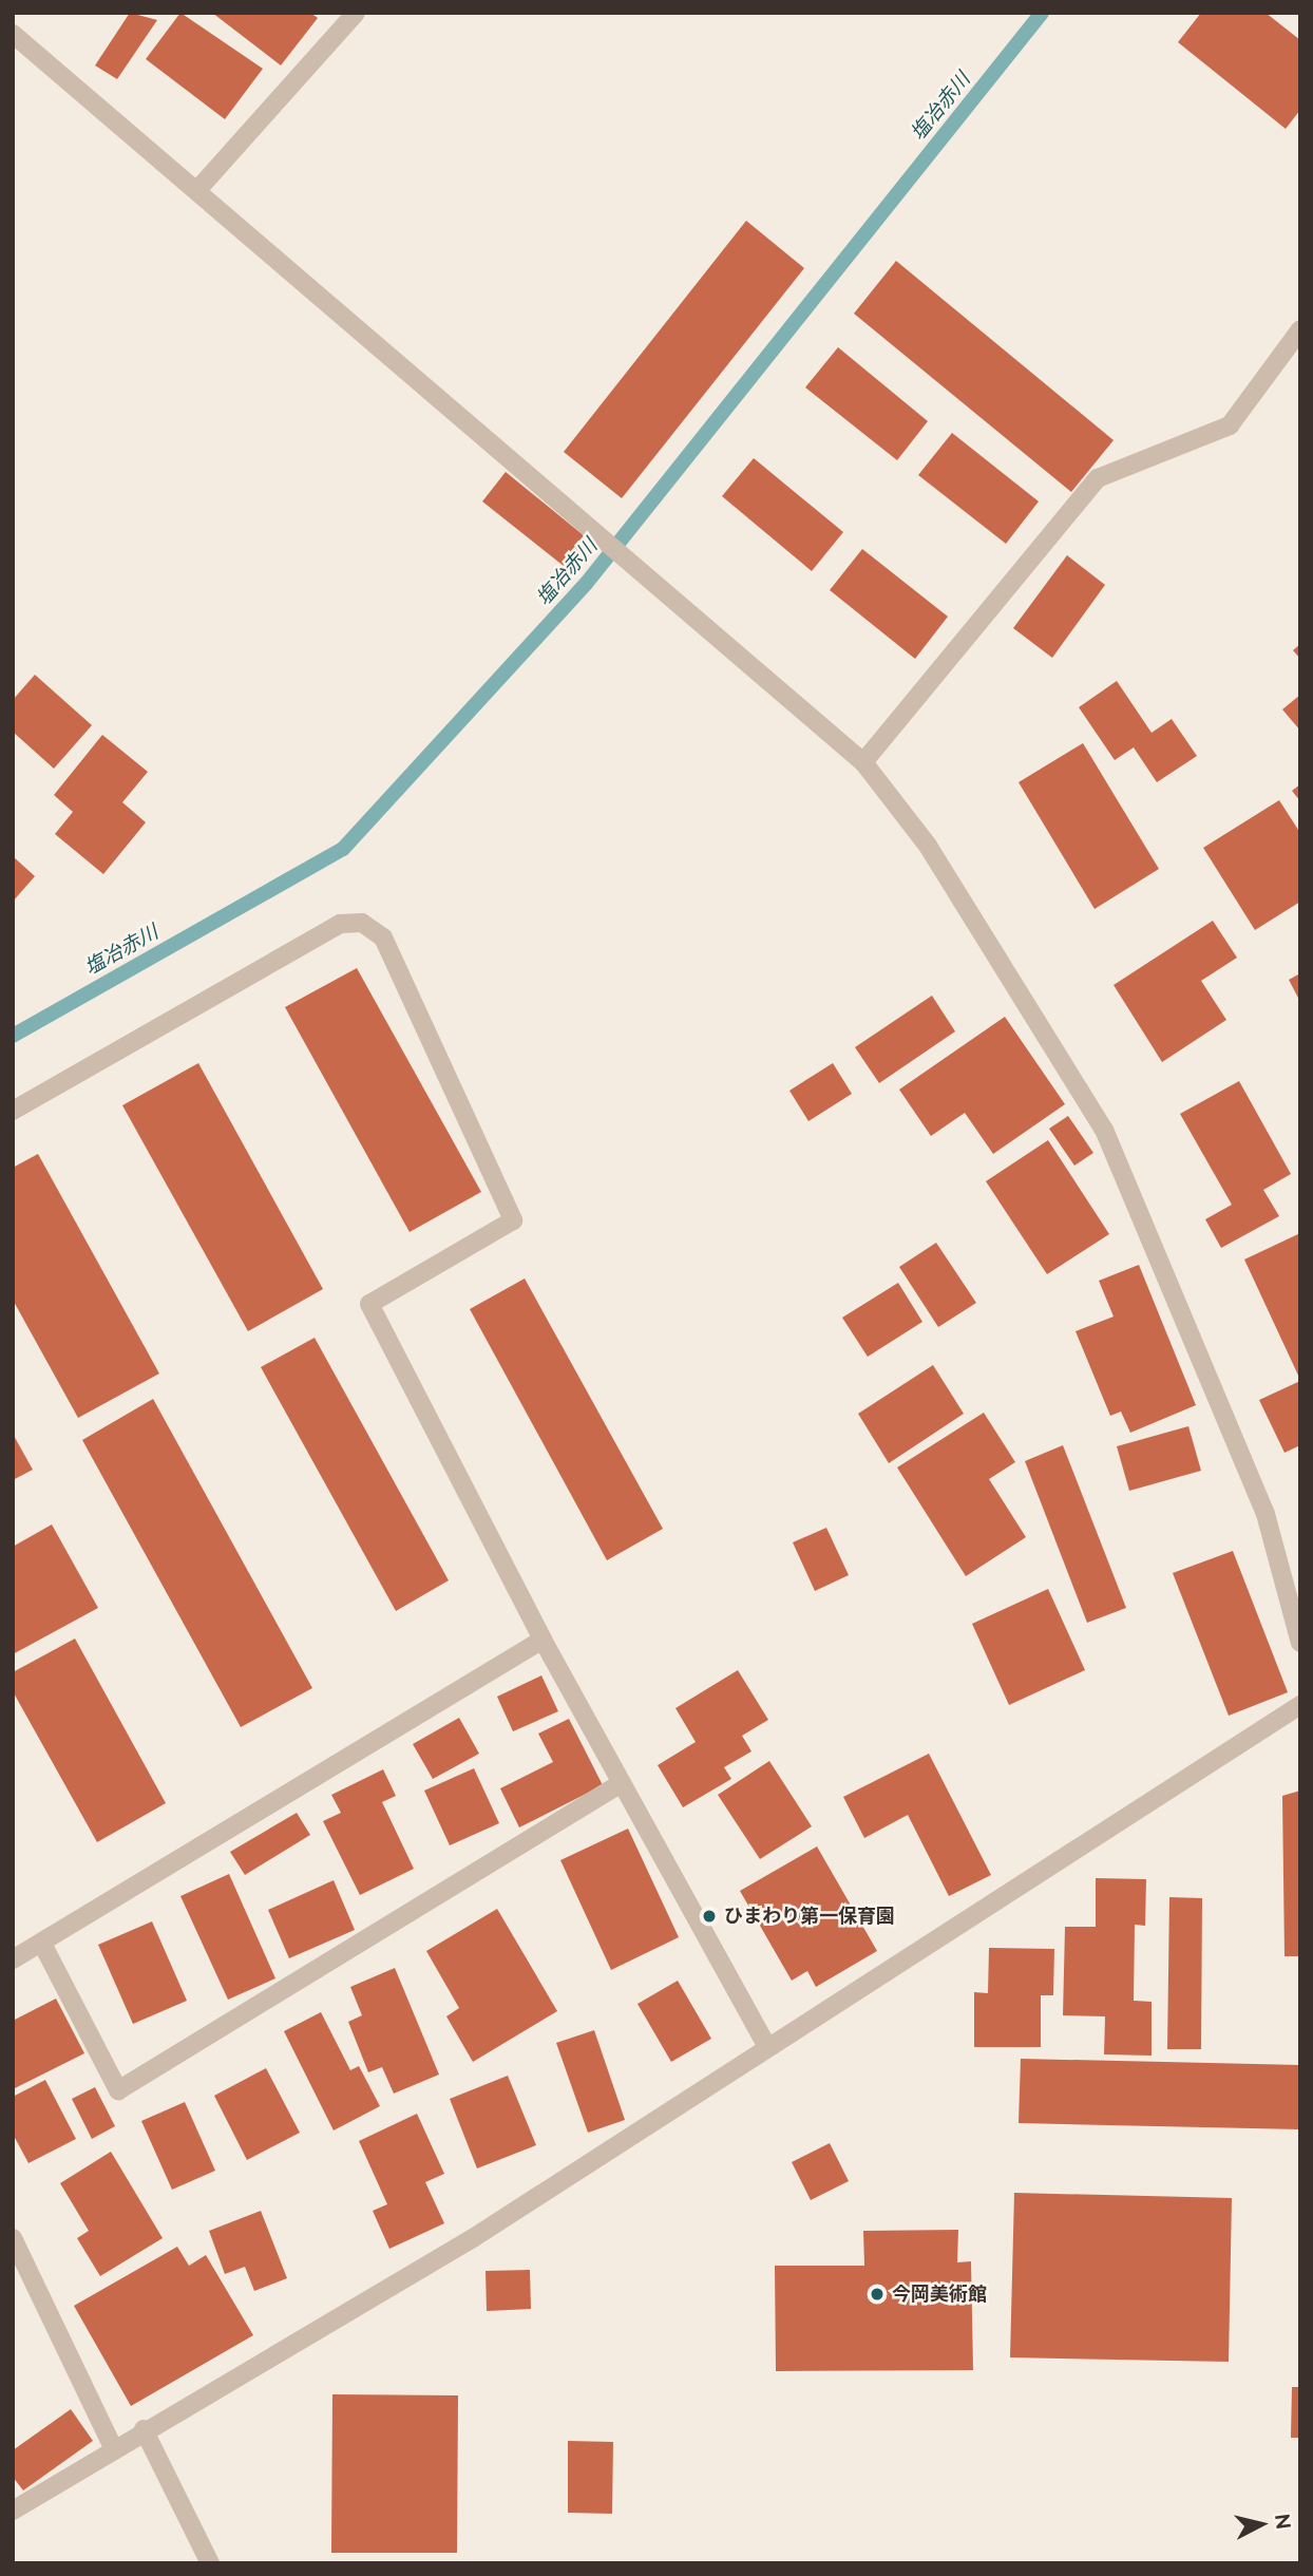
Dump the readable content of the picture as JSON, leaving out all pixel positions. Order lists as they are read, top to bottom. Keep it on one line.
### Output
{"water":["塩冶赤川"],"places":["ひまわり第一保育園","今岡美術館"],"north":"right"}
